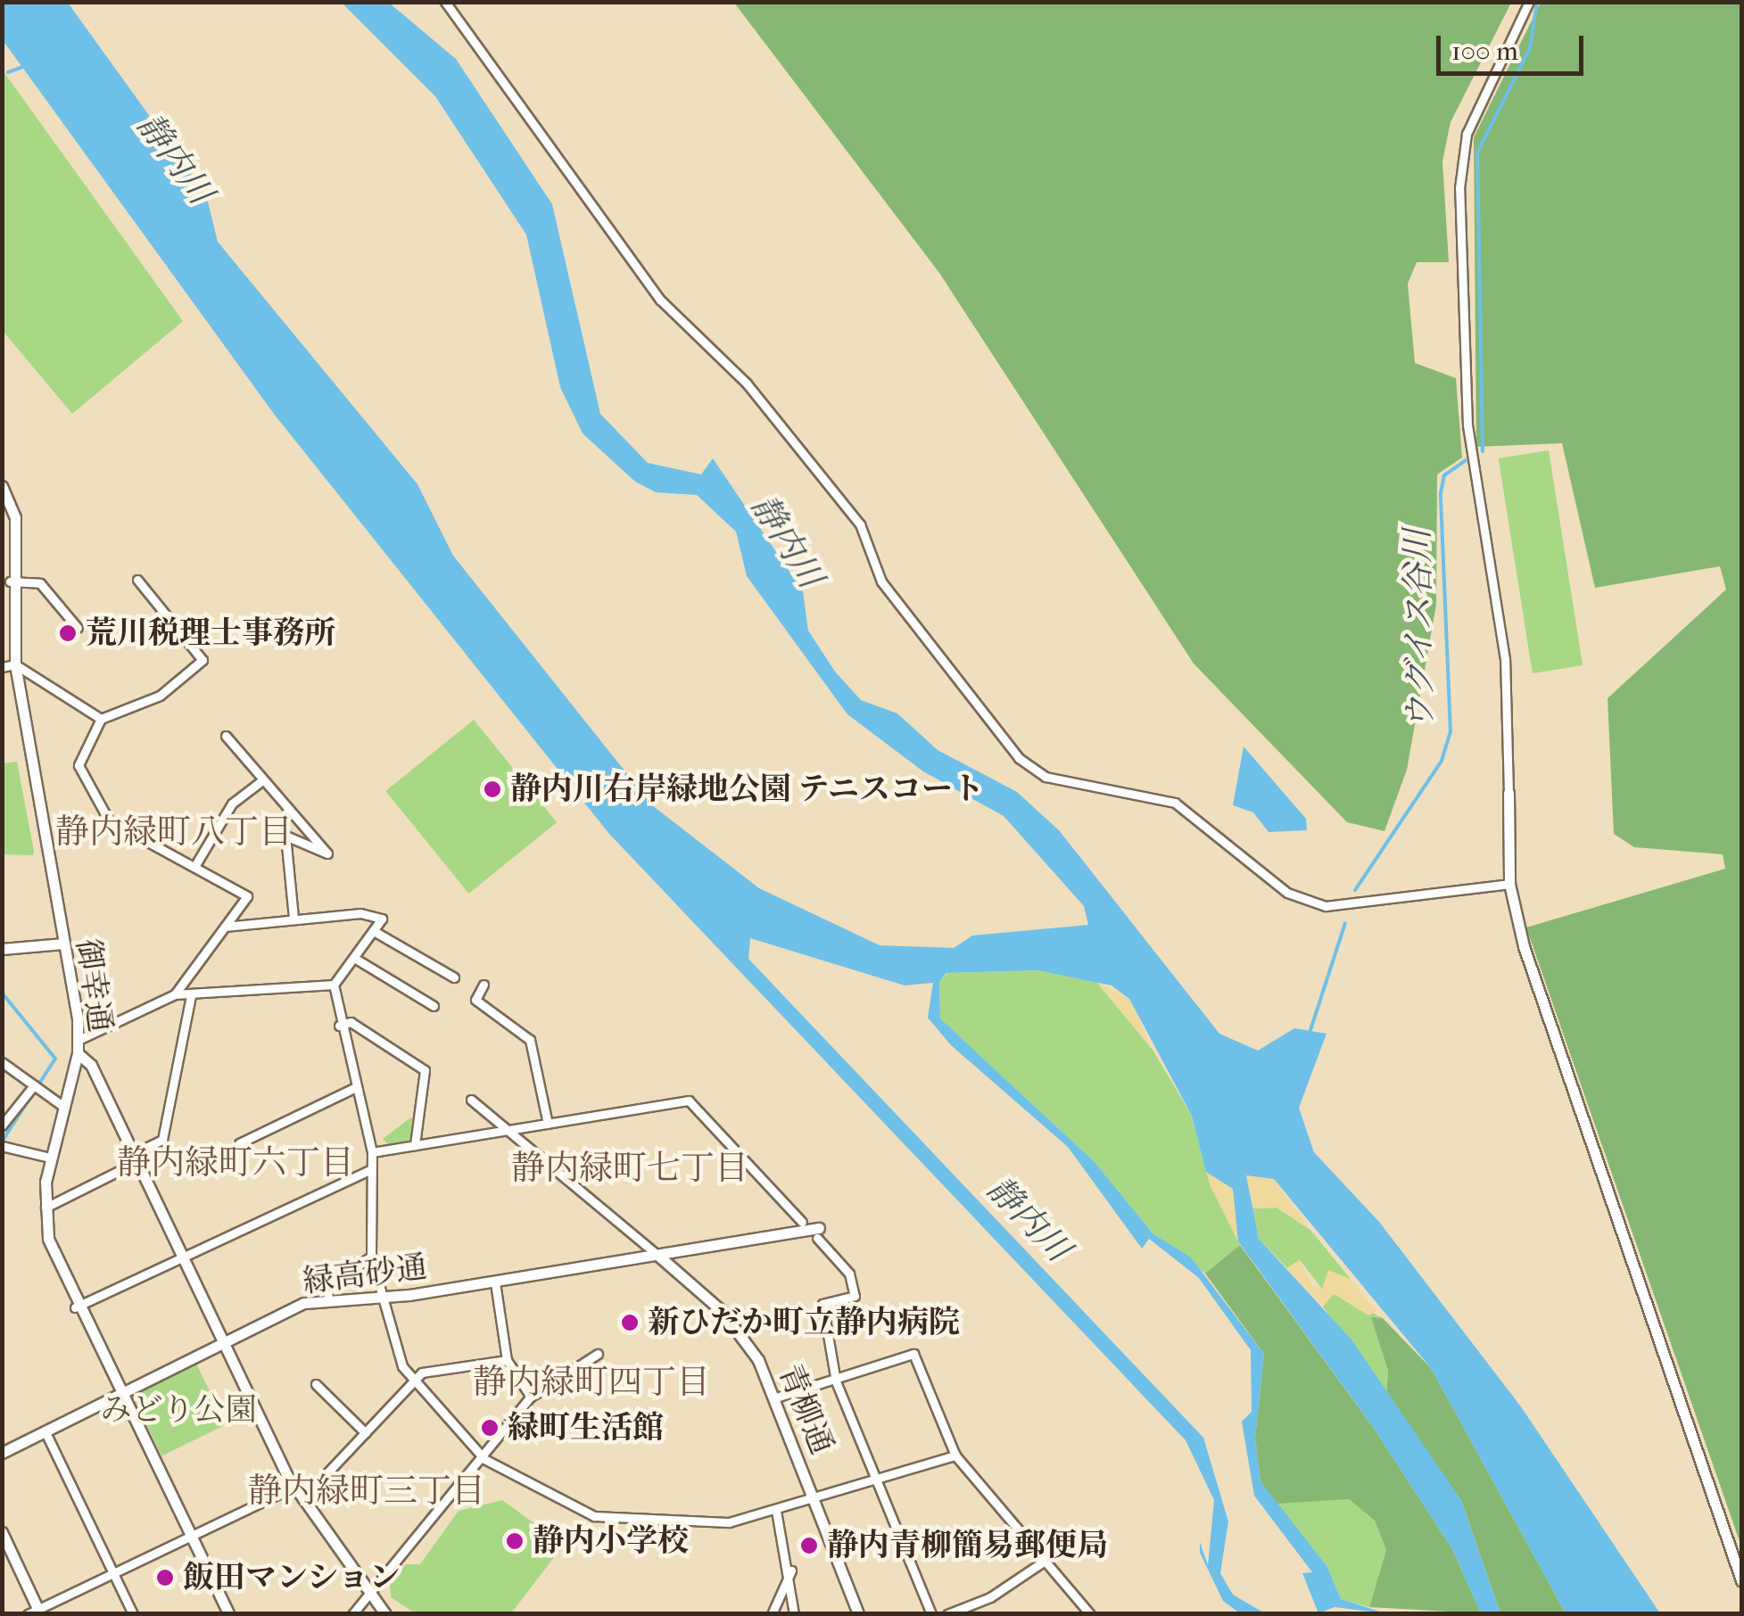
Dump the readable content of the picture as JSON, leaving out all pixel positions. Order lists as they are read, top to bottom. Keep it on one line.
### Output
{"streets":{"street":["御幸通","緑高砂通","青柳通"]},"crossings":[["御幸通","緑高砂通"],["緑高砂通","青柳通"]],"districts":["静内緑町八丁目","静内緑町六丁目","静内緑町七丁目","静内緑町四丁目","静内緑町三丁目"],"water":["静内川","ウグイス谷川"],"parks":["みどり公園"],"places":["荒川税理士事務所","静内川右岸緑地公園 テニスコート","新ひだか町立静内病院","緑町生活館","静内小学校","静内青柳簡易郵便局","飯田マンション"],"scale_bar":"100 m"}
